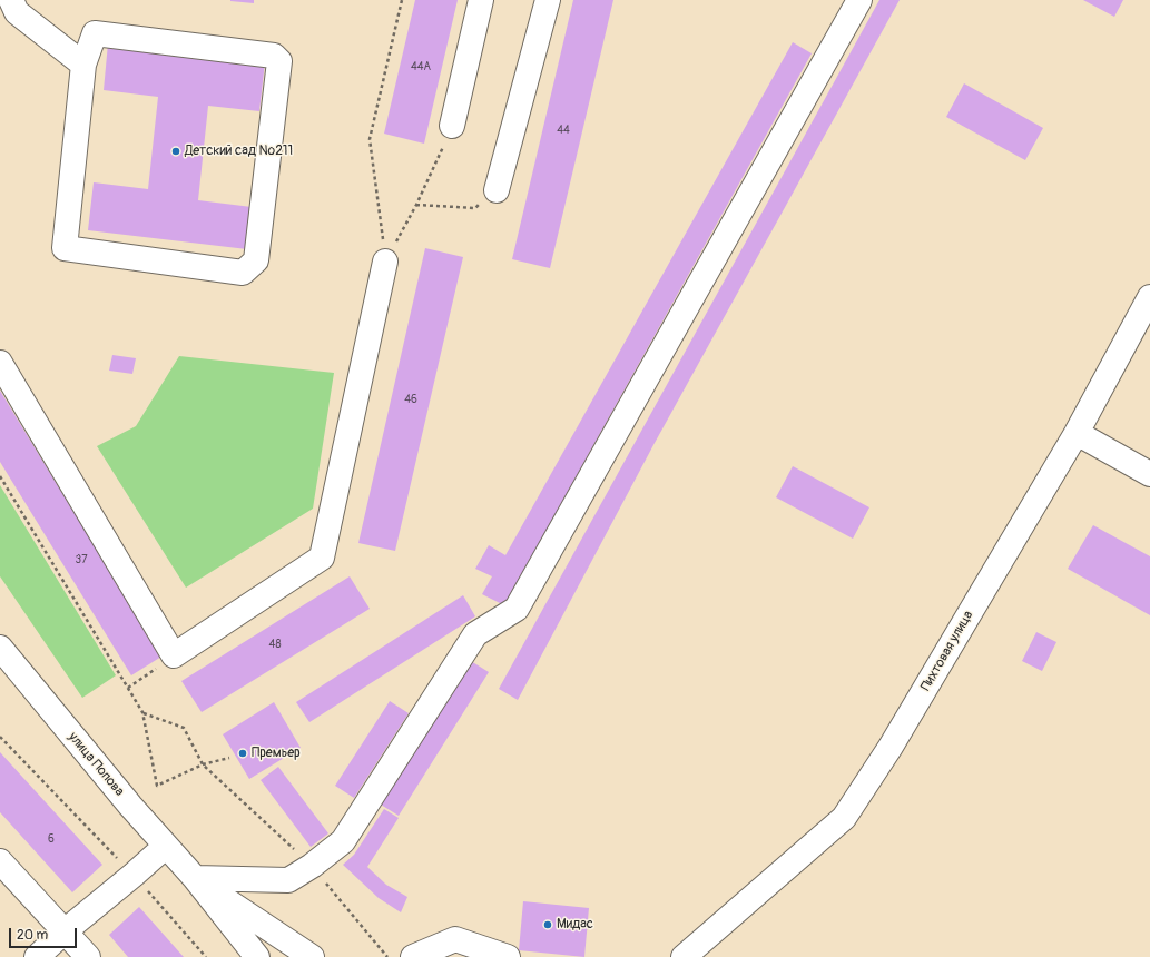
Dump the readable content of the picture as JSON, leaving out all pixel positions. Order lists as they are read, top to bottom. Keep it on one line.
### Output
{"streets":{"street":["Пихтовая улица","улица Попова"]},"places":["Детский сад №211","Премьер","Мидас"],"house_numbers":["44А","44","46","37","48","6"],"scale_bar":"20 m"}
